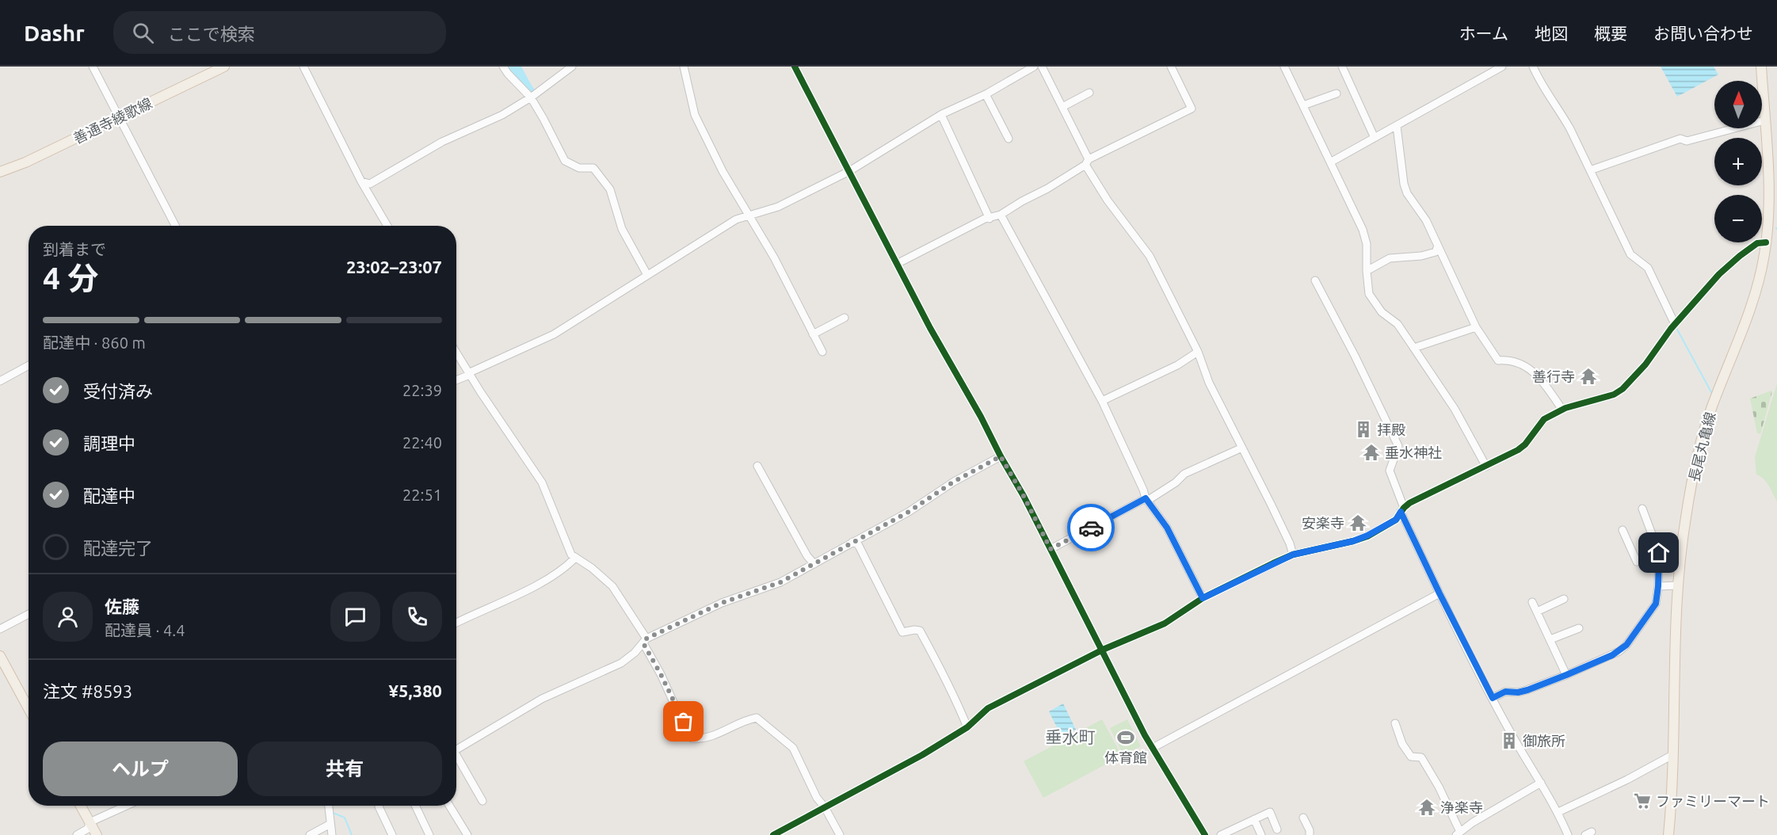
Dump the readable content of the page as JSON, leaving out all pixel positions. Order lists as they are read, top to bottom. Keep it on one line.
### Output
{"streets":{"main road":["善通寺綾歌線","長尾丸亀線"]},"districts":["垂水町"],"places":{"temple":["善行寺","垂水神社","安楽寺","浄楽寺"],"building":["拝殿","御旅所"],"sports":["体育館"],"supermarket":["ファミリーマート"]},"north":"top","page":{"header":"Dashr","search":"ここで検索","nav":["ホーム","地図","概要","お問い合わせ"],"map_buttons":["+","−"],"heading":["4 分","到着まで","23:02–23:07"],"panel":["佐藤","配達員 · 4.4","注文 #8593","¥5,380"],"bar":"配達中 · 860 m","list":[["受付済み","22:39"],["調理中","22:40"],["配達中","22:51"],"配達完了"],"buttons":["ヘルプ","共有"]}}
